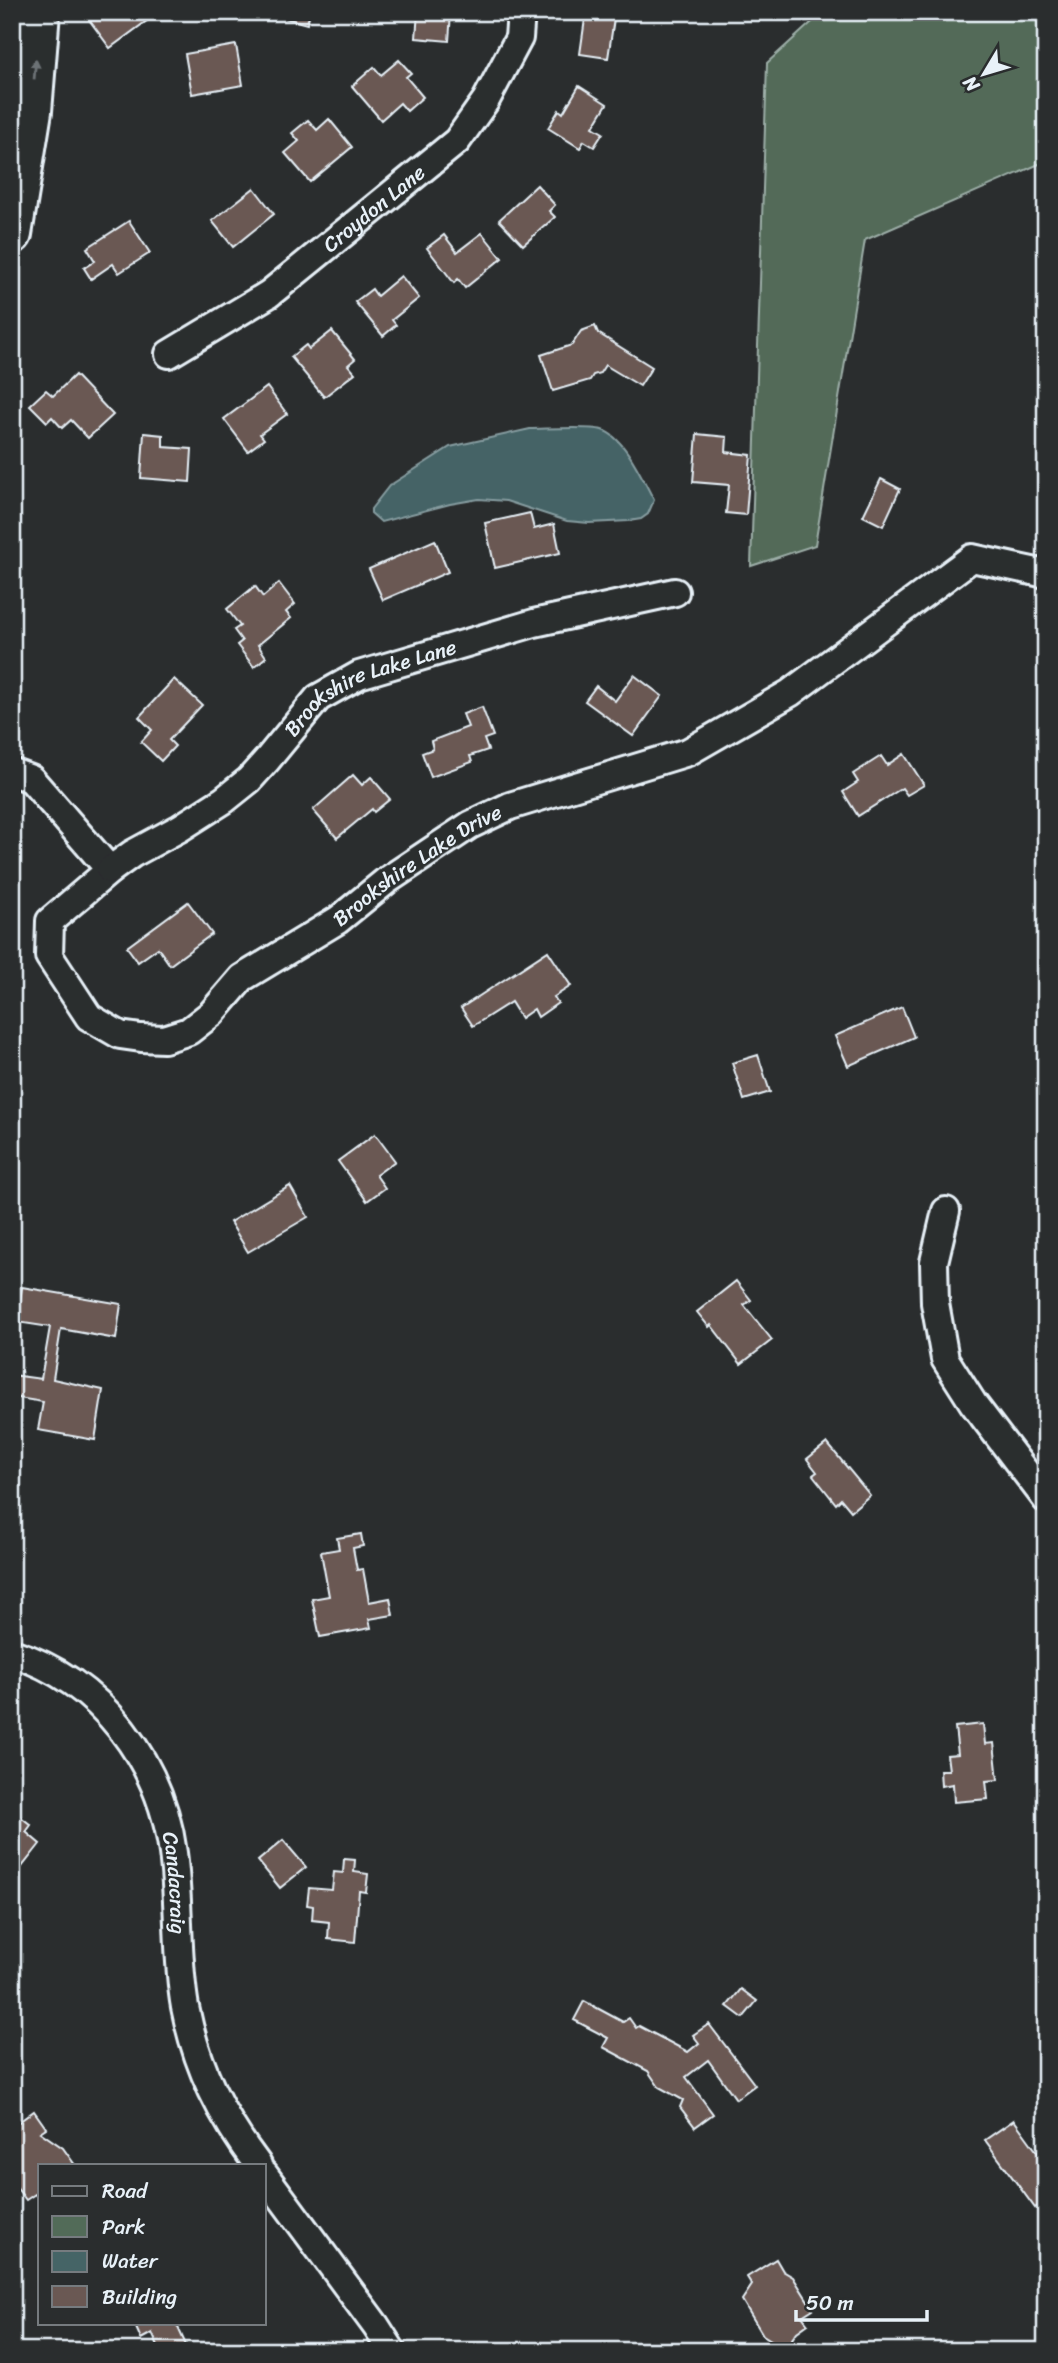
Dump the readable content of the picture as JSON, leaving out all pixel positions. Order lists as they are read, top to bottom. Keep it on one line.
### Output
{"streets":{"street":["Croydon Lane","Brookshire Lake Lane","Brookshire Lake Drive","Candacraig"]},"crossings":[["Brookshire Lake Lane","Brookshire Lake Drive"]],"legend":["Road","Park","Water","Building"],"scale_bar":"50 m","north":"bottom left"}
